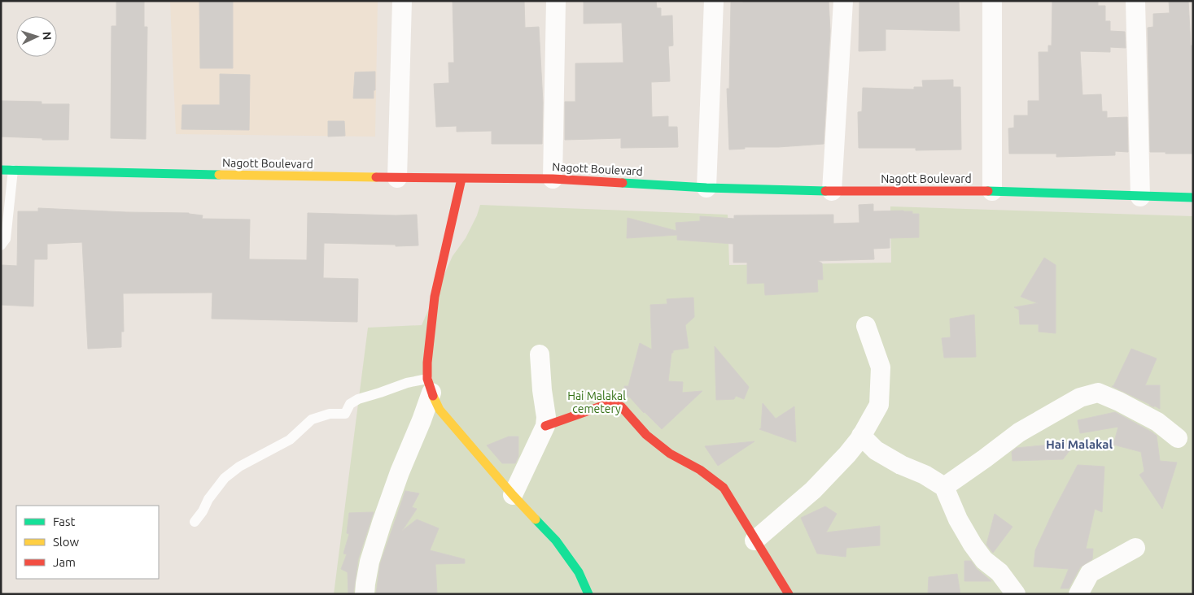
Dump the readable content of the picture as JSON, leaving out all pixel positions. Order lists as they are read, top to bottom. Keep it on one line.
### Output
{"streets":{"street":["Nagott Boulevard"]},"districts":["Hai Malakal"],"parks":["Hai Malakal cemetery"],"legend":["Fast","Slow","Jam"],"north":"right"}
